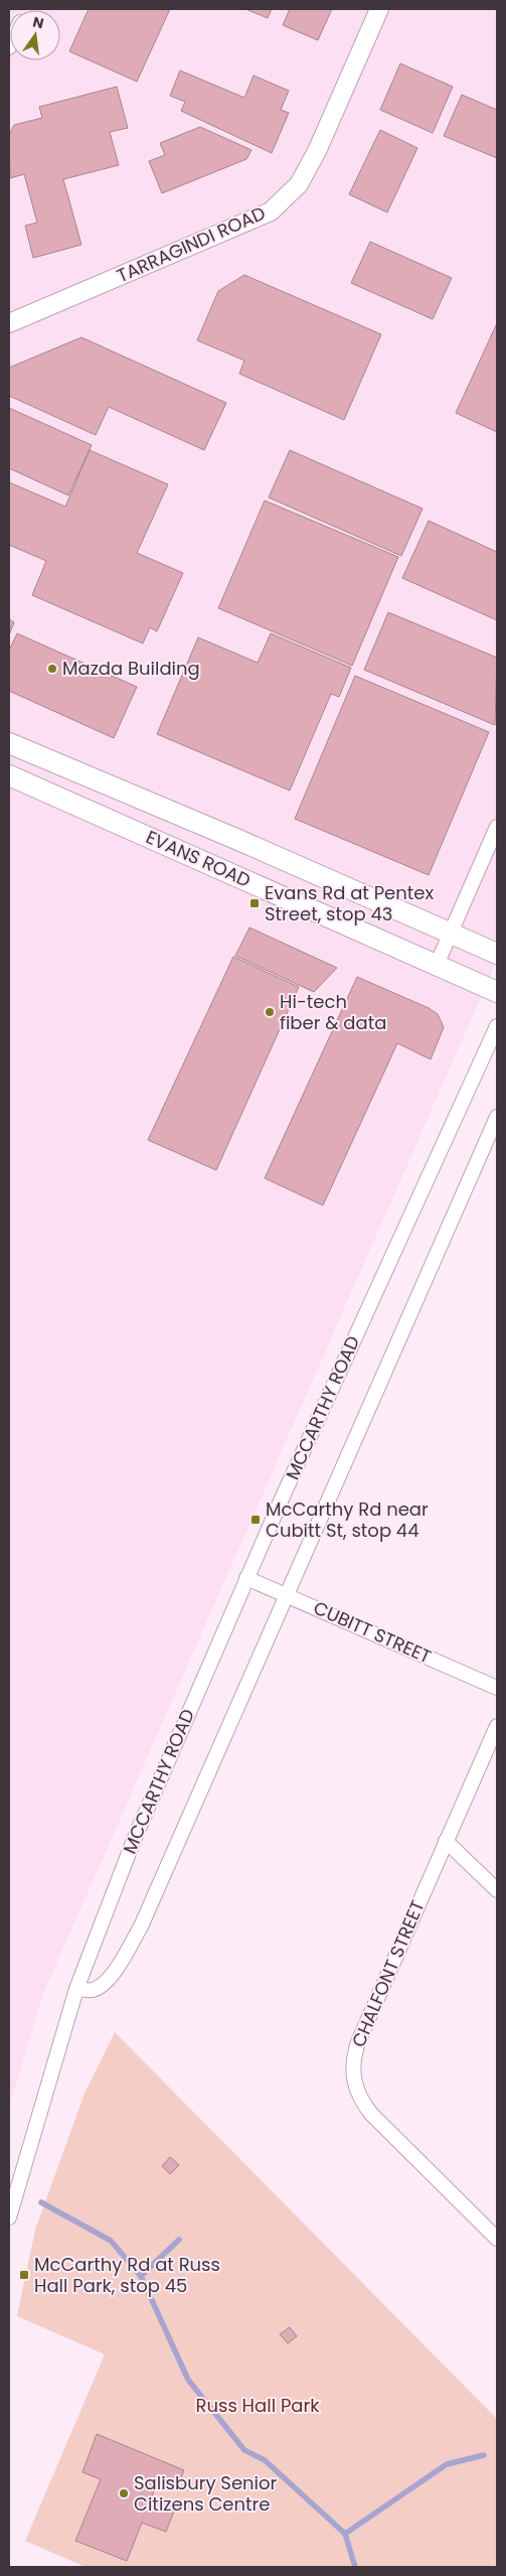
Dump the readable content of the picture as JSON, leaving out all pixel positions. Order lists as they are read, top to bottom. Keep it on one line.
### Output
{"streets":{"main road":["EVANS ROAD"],"street":["TARRAGINDI ROAD","MCCARTHY ROAD","CUBITT STREET","CHALFONT STREET"]},"crossings":[["MCCARTHY ROAD","CUBITT STREET"]],"parks":["Russ Hall Park"],"places":{"other":["Mazda Building","Hi-tech fiber & data","Salisbury Senior Citizens Centre"],"transit":["Evans Rd at Pentex Street, stop 43","McCarthy Rd near Cubitt St, stop 44","McCarthy Rd at Russ Hall Park, stop 45"]},"north":"top"}
